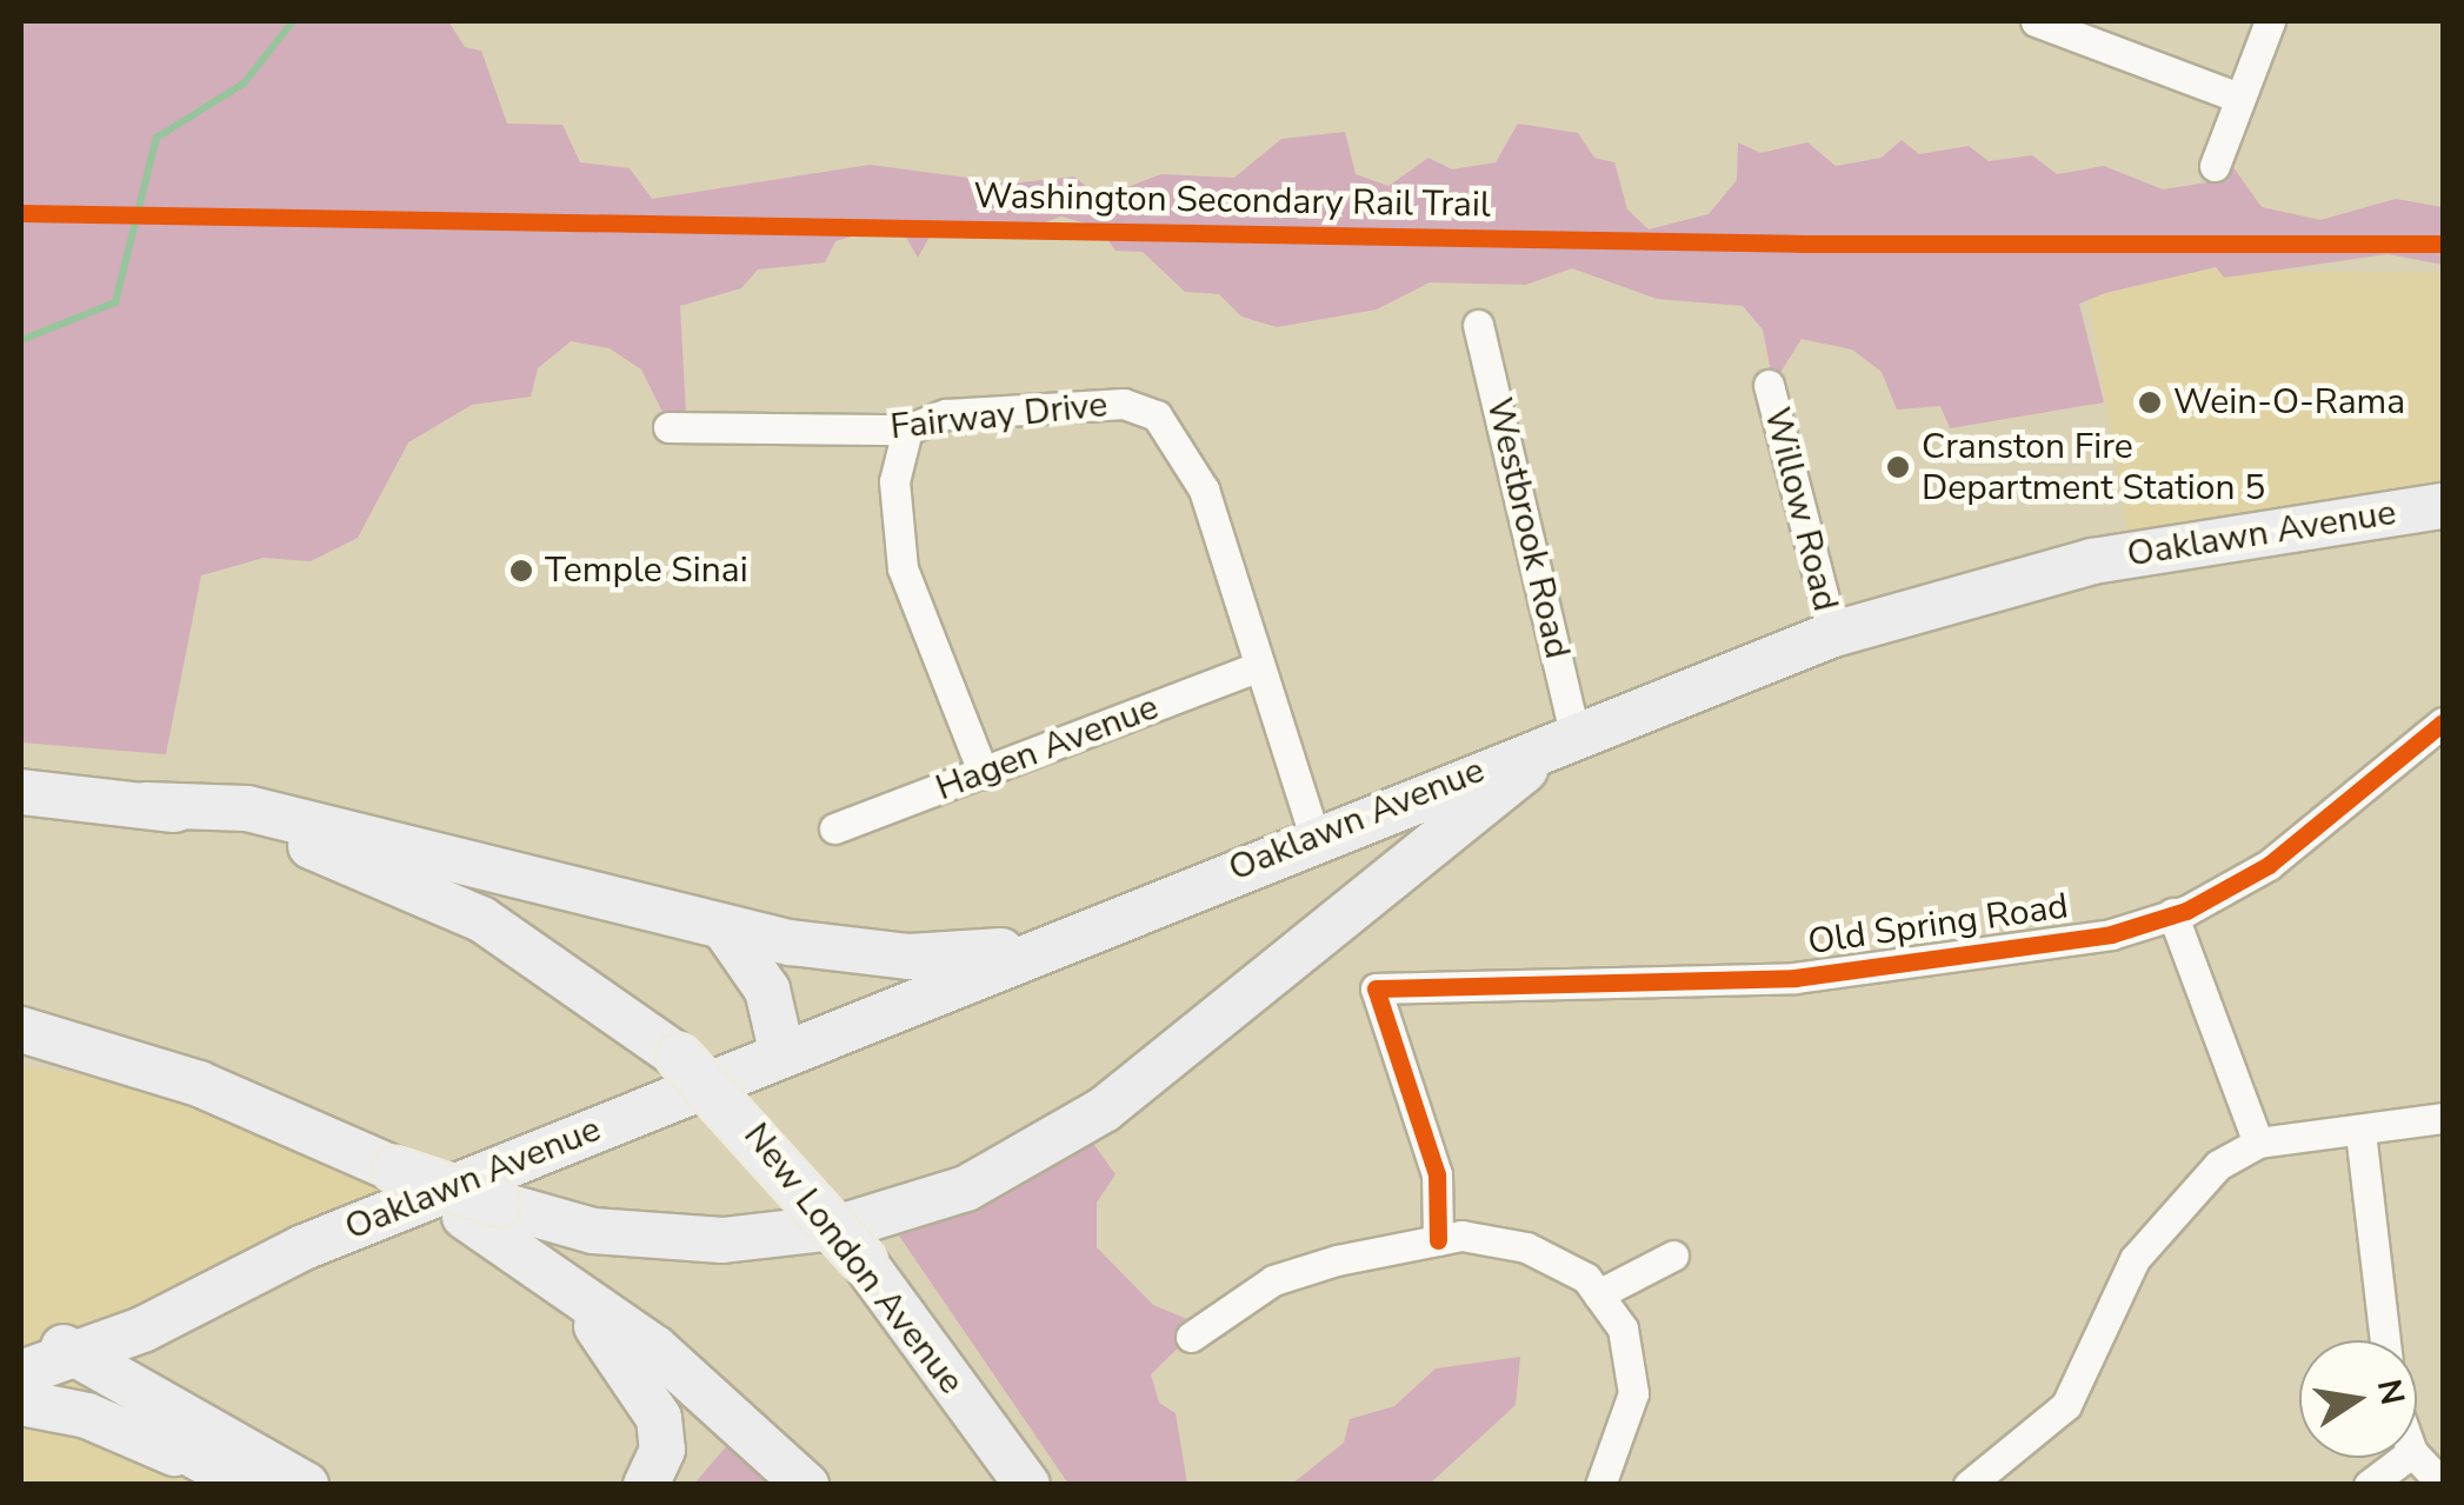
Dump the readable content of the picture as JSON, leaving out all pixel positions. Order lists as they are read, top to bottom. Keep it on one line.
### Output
{"streets":{"main road":["Oaklawn Avenue","New London Avenue"],"street":["Fairway Drive","Willow Road","Westbrook Road","Hagen Avenue","Old Spring Road"],"cycle path":["Washington Secondary Rail Trail"]},"crossings":[["Fairway Drive","Oaklawn Avenue"],["Fairway Drive","Hagen Avenue"],["Willow Road","Oaklawn Avenue"],["Westbrook Road","Oaklawn Avenue"]],"places":["Wein-O-Rama","Cranston Fire Department Station 5","Temple Sinai"],"north":"right"}
